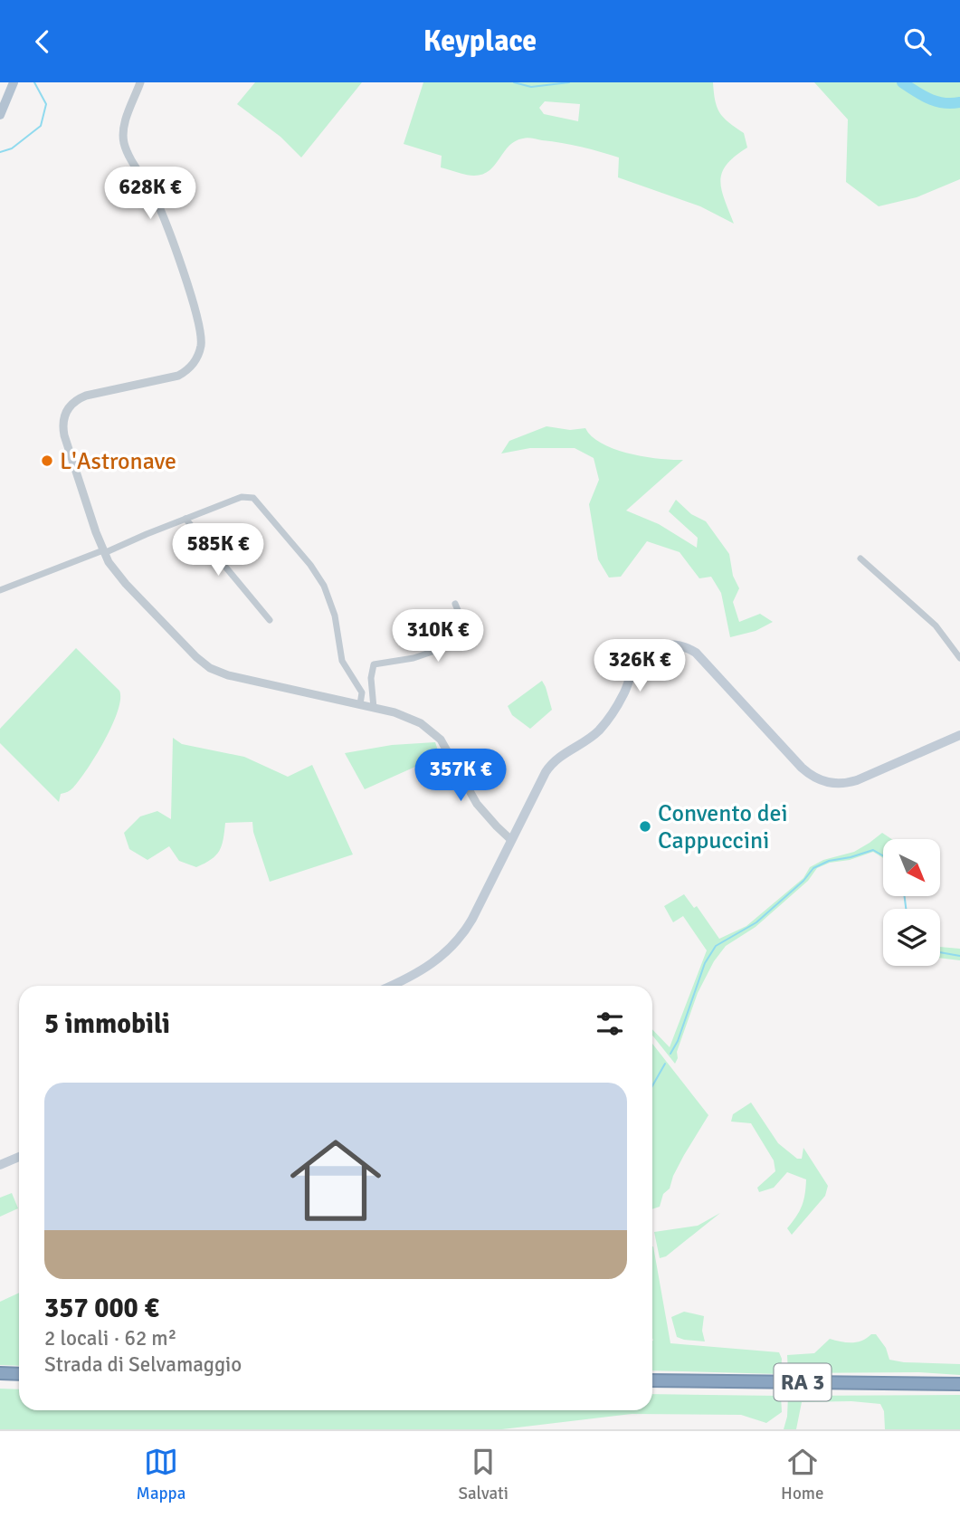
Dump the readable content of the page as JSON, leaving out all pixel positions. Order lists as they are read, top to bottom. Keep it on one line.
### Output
{"streets":{"highway":["RA 3"]},"places":["L'Astronave","Convento dei Cappuccini"],"north":"bottom right","page":{"header":"Keyplace","price":["628K €","585K €","310K €","326K €","357K €"],"heading":"5 immobili","list":[{"name":"357 000 €","note":"2 locali · 62 m² · Strada di Selvamaggio"}],"tabs":["Mappa","Salvati","Home"]}}
